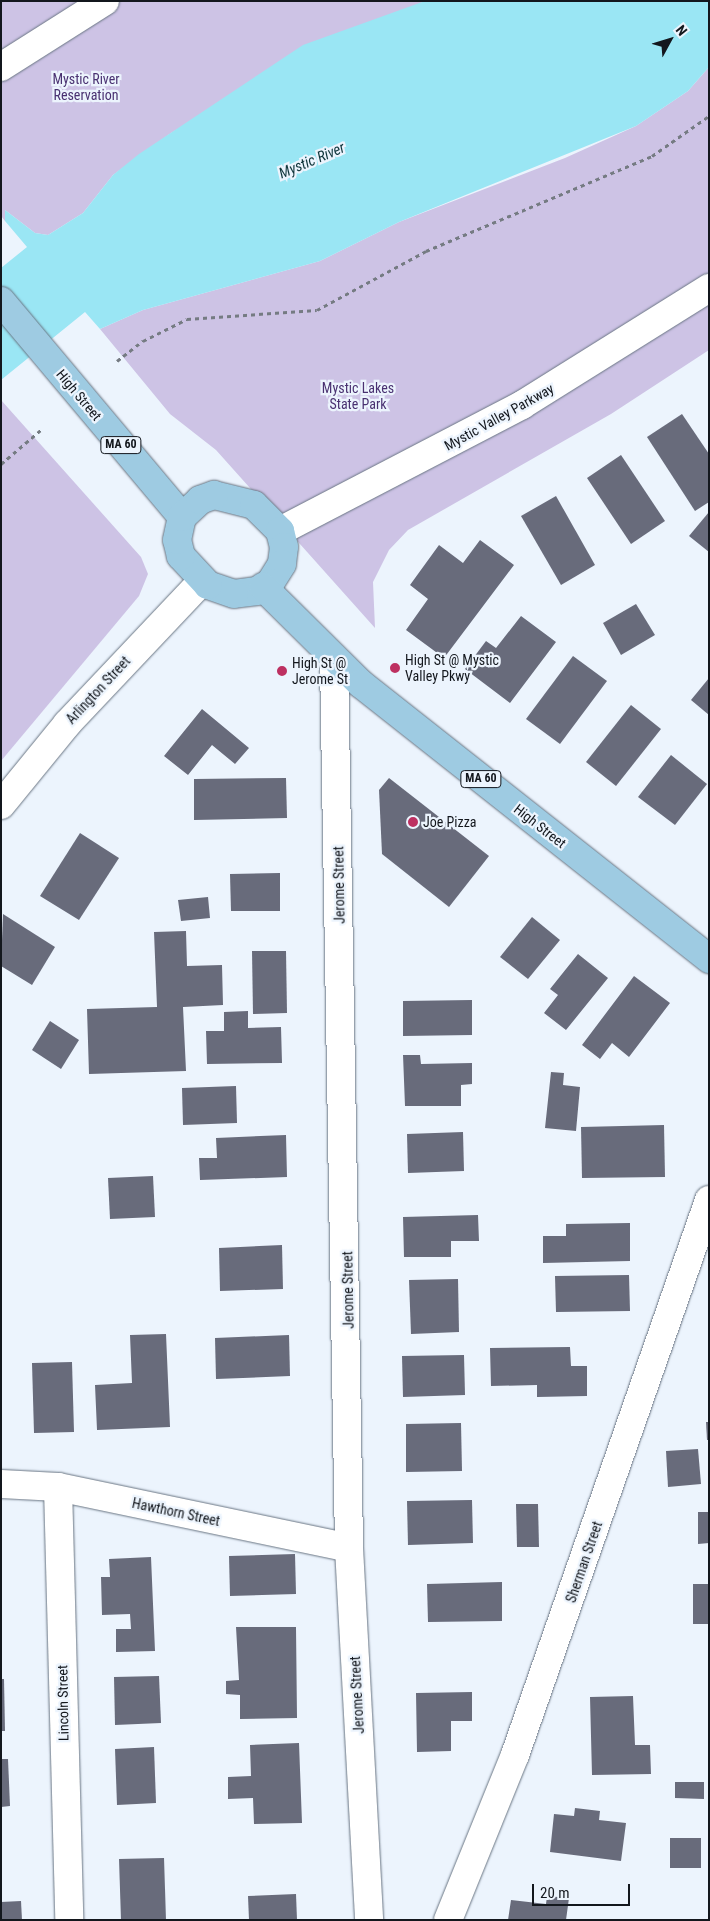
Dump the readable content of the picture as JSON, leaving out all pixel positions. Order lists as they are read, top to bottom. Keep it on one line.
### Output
{"streets":{"main road":["High Street","MA 60"],"street":["Mystic Valley Parkway","Arlington Street","Jerome Street","Hawthorn Street","Sherman Street","Lincoln Street"]},"crossings":[["High Street","Mystic Valley Parkway"],["High Street","Arlington Street"],["High Street","Jerome Street"],["Mystic Valley Parkway","Arlington Street"],["Jerome Street","Hawthorn Street"],["Hawthorn Street","Lincoln Street"]],"water":["Mystic River"],"parks":["Mystic River Reservation","Mystic Lakes State Park"],"places":["High St @ Mystic Valley Pkwy","High St @ Jerome St","Joe Pizza"],"scale_bar":"20 m","north":"top right"}
